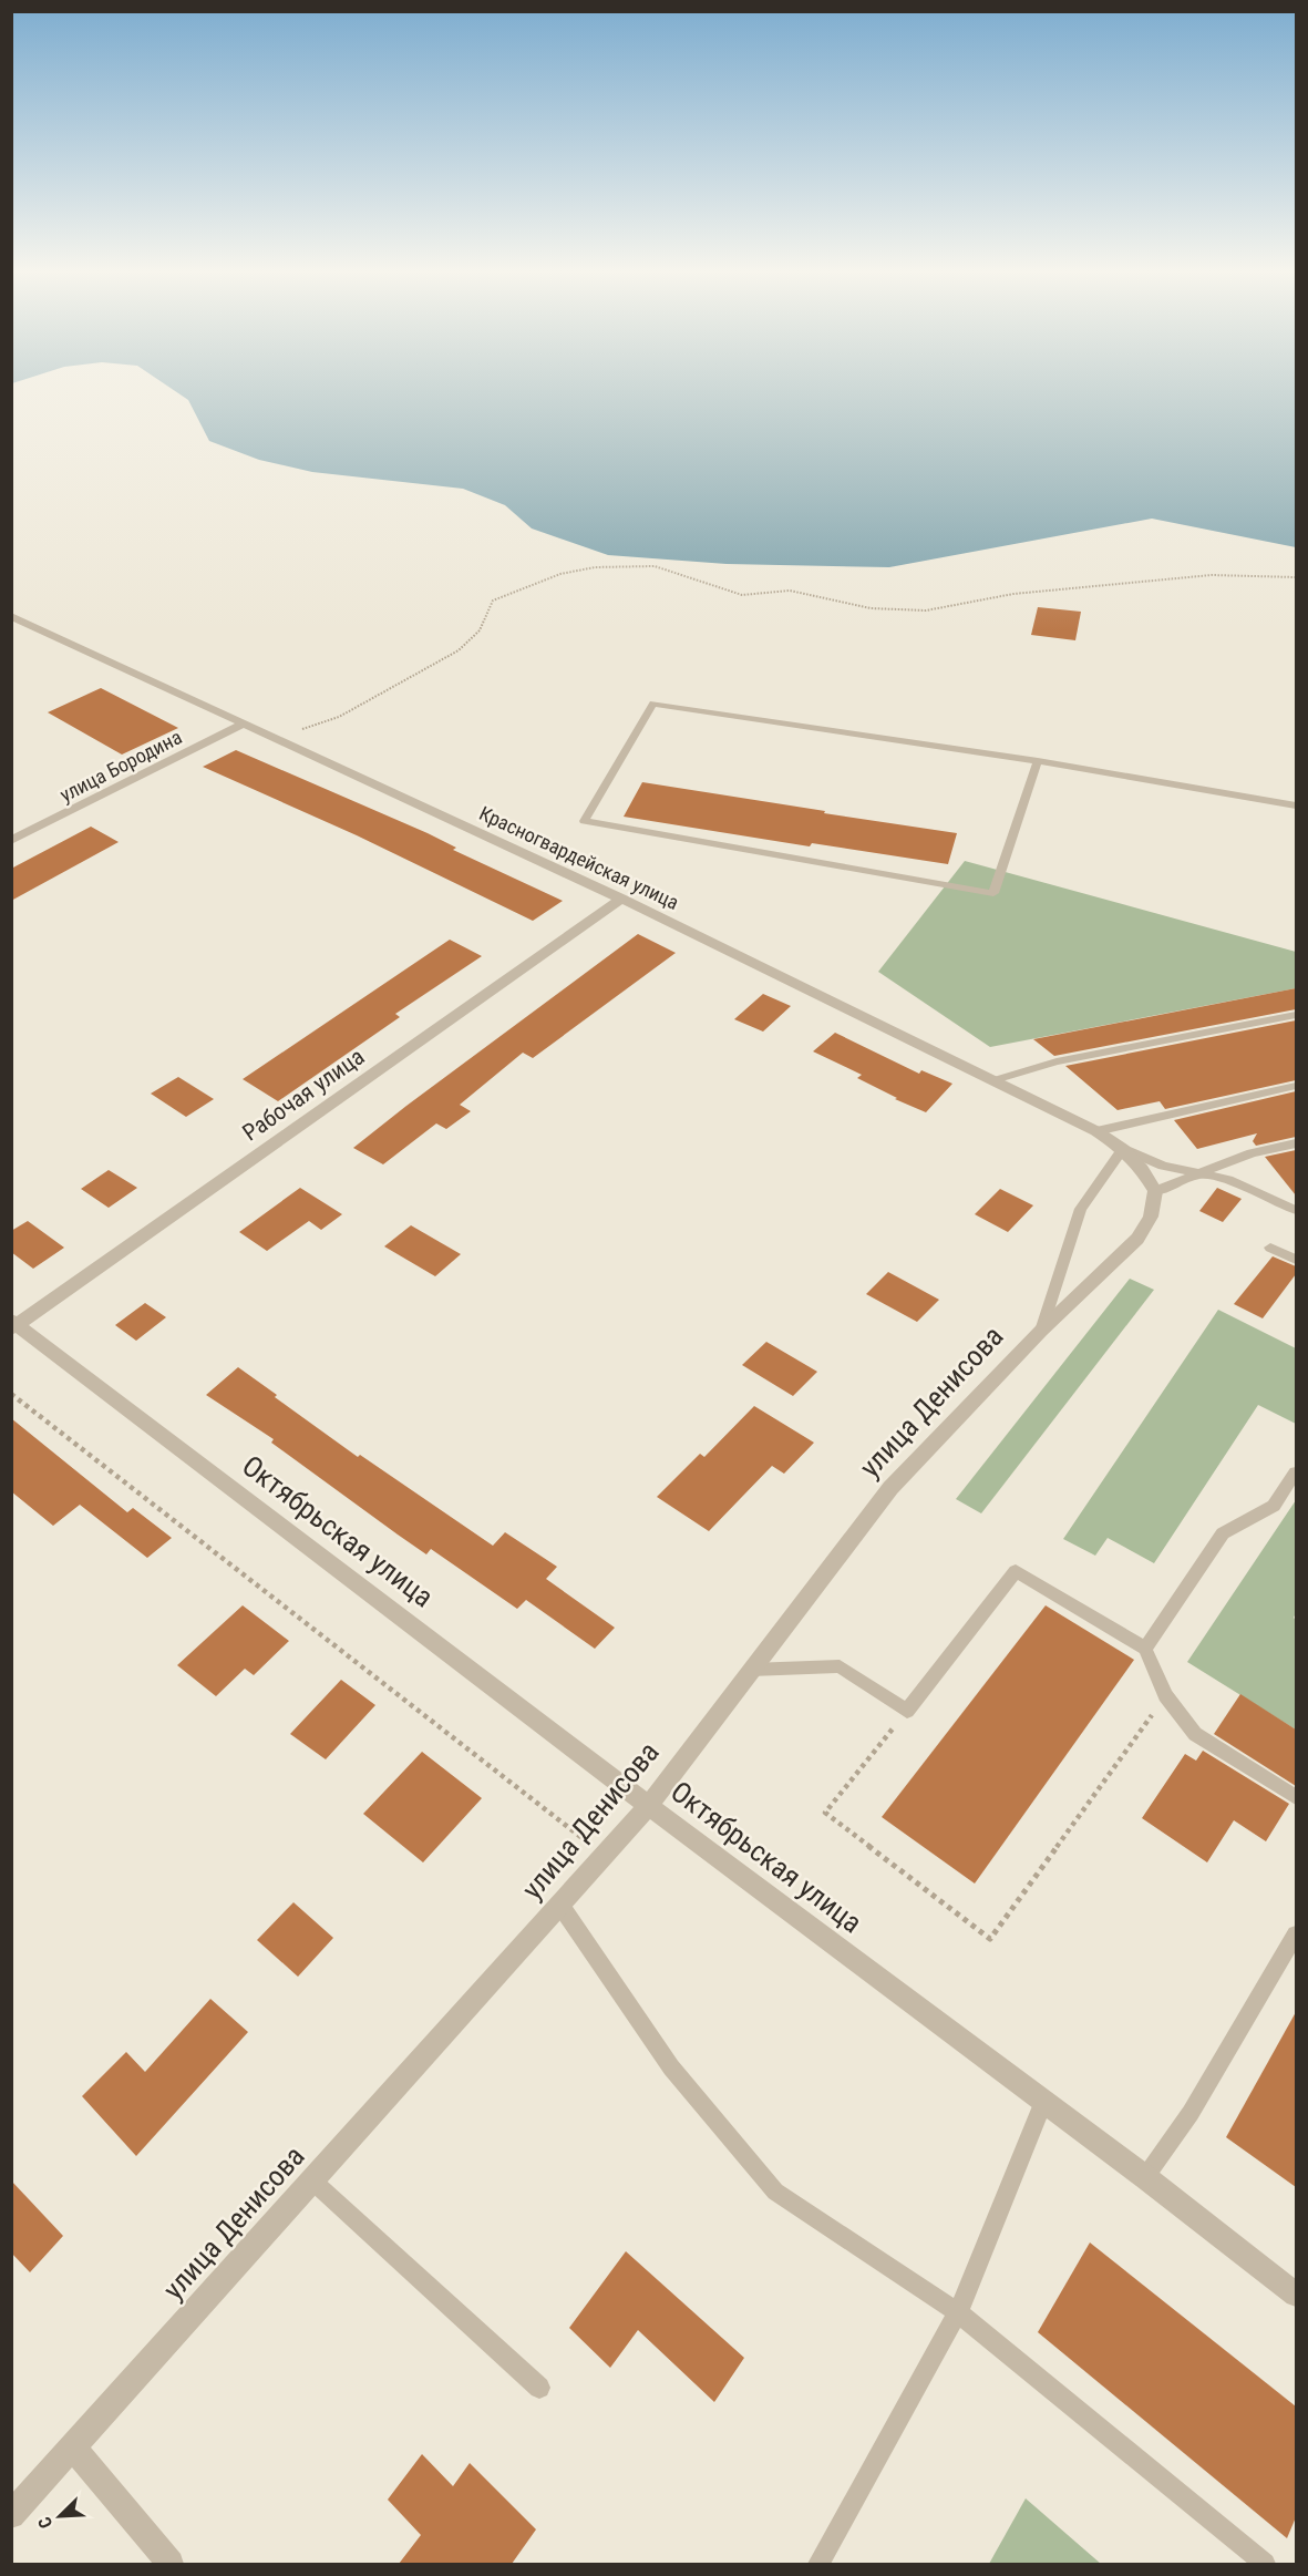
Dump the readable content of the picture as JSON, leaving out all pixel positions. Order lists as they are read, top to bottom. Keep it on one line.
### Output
{"streets":{"street":["улица Бородина","Красногвардейская улица","Рабочая улица","улица Денисова","Октябрьская улица"]},"crossings":[["улица Бородина","Красногвардейская улица"],["Красногвардейская улица","Рабочая улица"],["Рабочая улица","Октябрьская улица"],["улица Денисова","Октябрьская улица"]],"north":"bottom left"}
